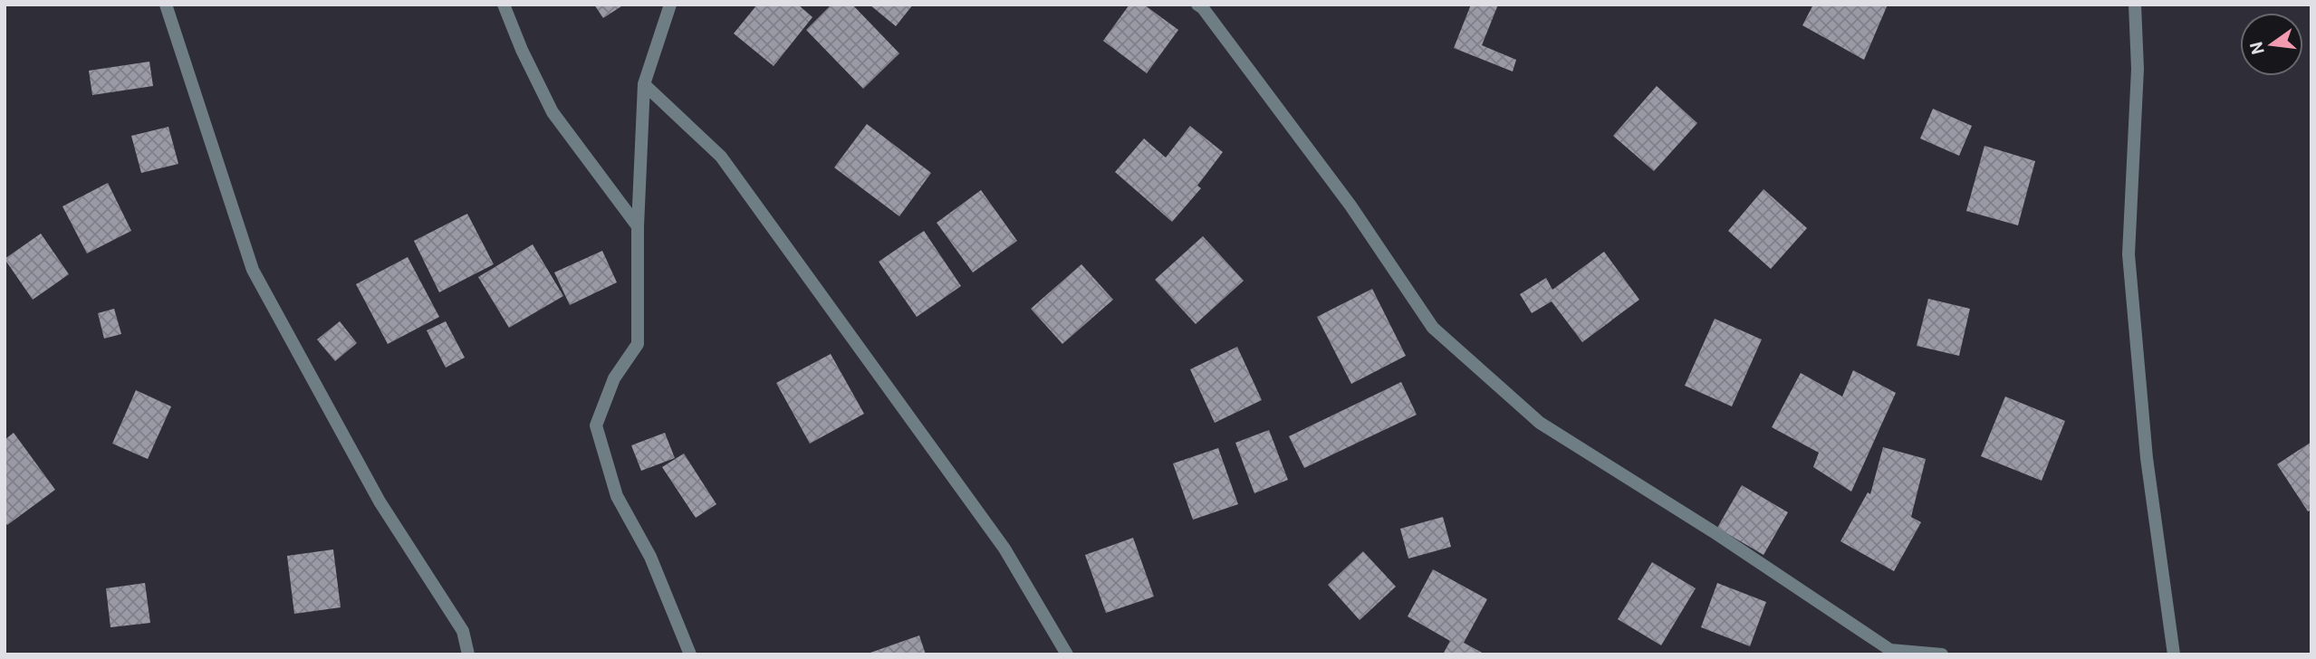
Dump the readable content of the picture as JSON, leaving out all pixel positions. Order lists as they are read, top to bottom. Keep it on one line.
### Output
{"north":"left"}
